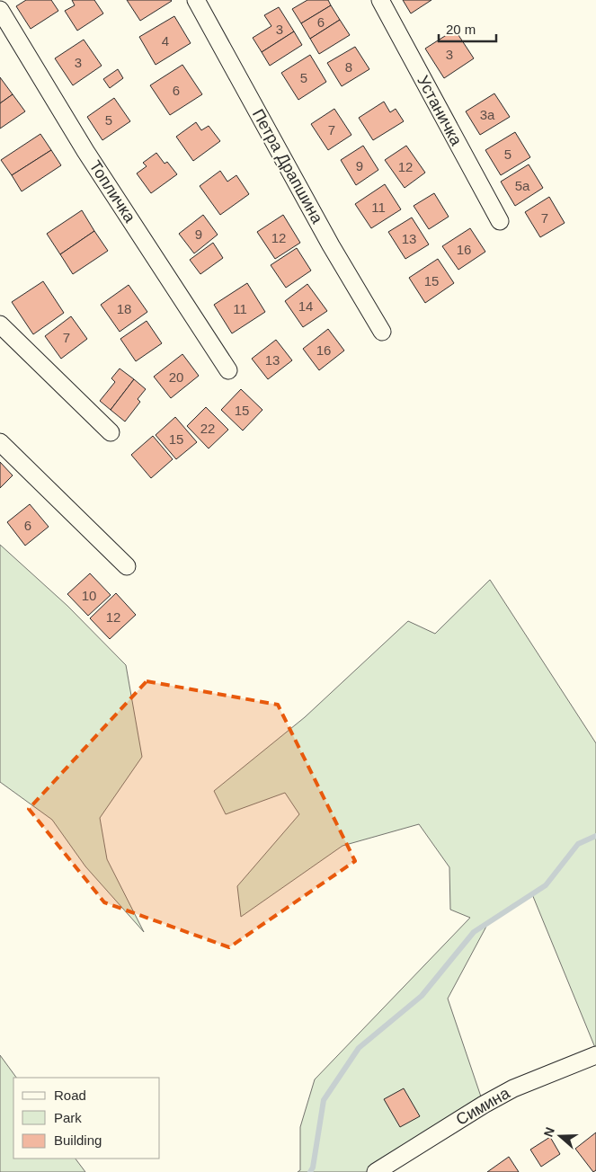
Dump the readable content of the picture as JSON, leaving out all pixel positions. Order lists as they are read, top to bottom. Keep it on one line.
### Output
{"streets":{"street":["Устаничка","Петра Драпшина","Топличка","Симина"]},"house_numbers":["6","3","4","3","3","8","5","6","3a","5","7","5","9","12","5a","11","7","9","12","13","16","15","14","18","11","7","16","13","20","15","22","15","6","10","12"],"legend":["Road","Park","Building"],"scale_bar":"20 m","north":"left"}
